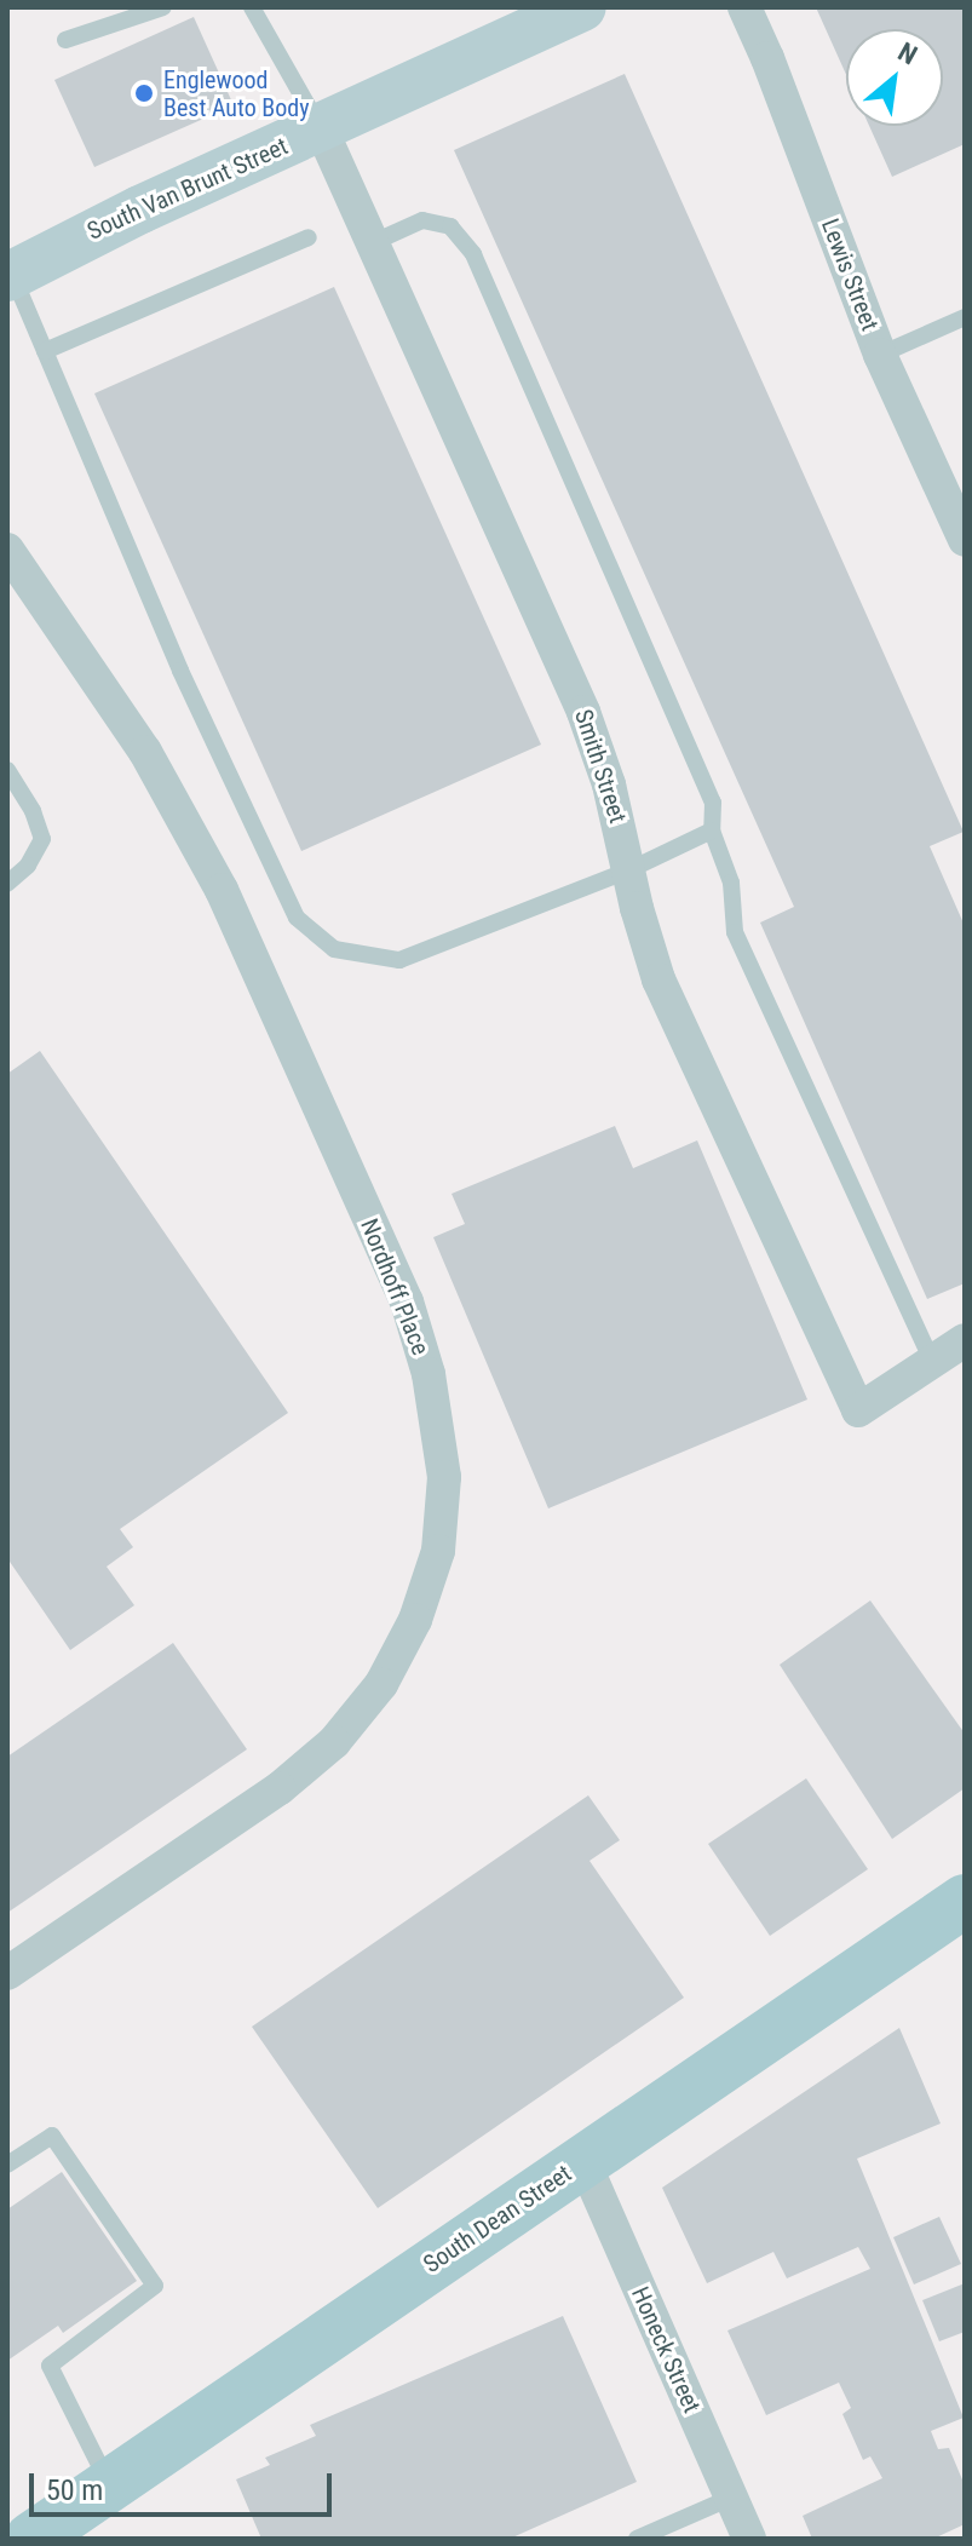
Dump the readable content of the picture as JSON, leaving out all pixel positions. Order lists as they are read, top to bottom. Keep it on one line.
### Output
{"streets":{"main road":["South Dean Street"],"street":["South Van Brunt Street","Lewis Street","Smith Street","Nordhoff Place","Honeck Street"]},"crossings":[["South Van Brunt Street","Smith Street"],["South Dean Street","Honeck Street"]],"places":["Englewood Best Auto Body"],"scale_bar":"50 m","north":"top right"}
